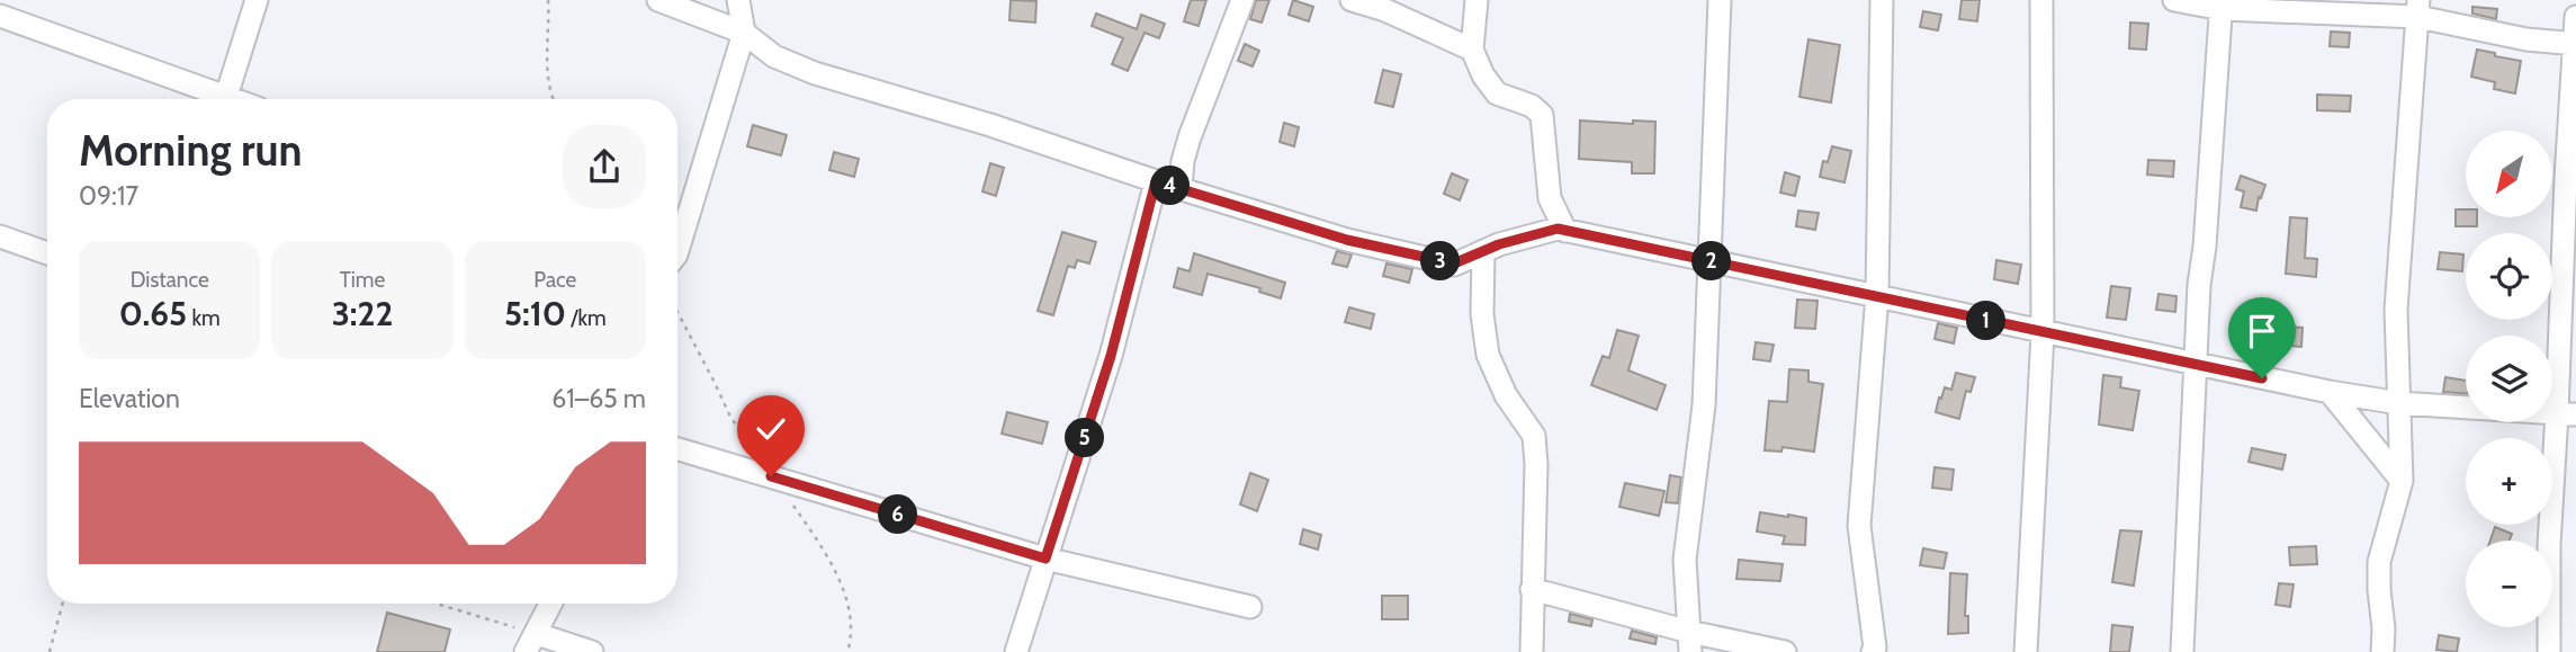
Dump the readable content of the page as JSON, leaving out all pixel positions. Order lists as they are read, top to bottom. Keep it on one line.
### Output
{"north":"bottom left","page":{"heading":["Morning run","09:17"],"map_buttons":["+","−"],"pins":["4","2","3","1","5","6"],"stats":[["Distance","0.65 km"],["Time","3:22"],["Pace","5:10 /km"]],"chart":["Elevation","61–65 m"]}}
